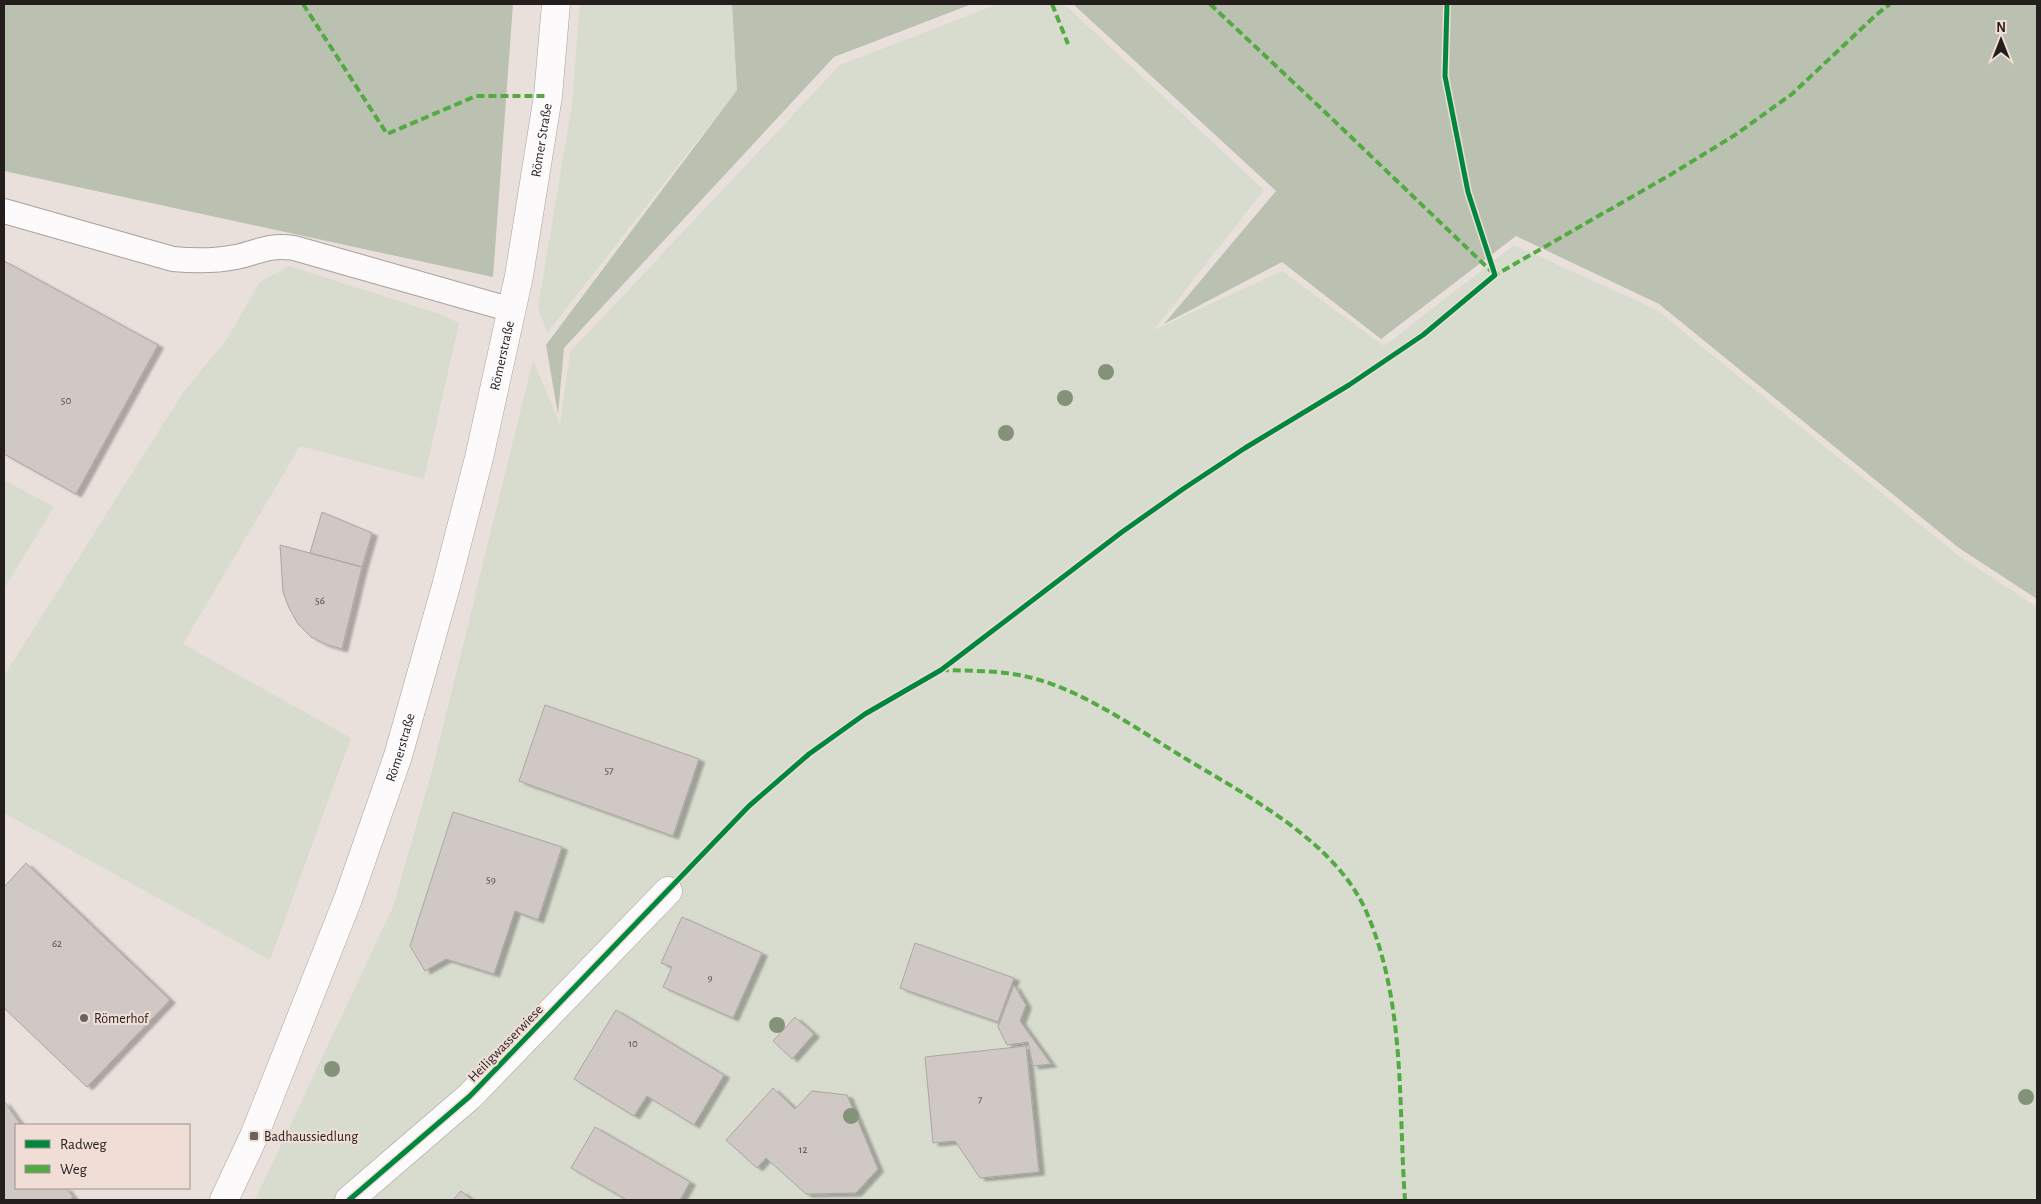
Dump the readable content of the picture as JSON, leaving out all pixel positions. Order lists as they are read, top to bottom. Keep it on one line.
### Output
{"streets":{"main road":["Römer Straße","Römerstraße","Heiligwasserwiese"]},"crossings":[["Römer Straße","Römerstraße"]],"places":{"other":["Römerhof"],"transit":["Badhaussiedlung"]},"house_numbers":["50","56","57","59","62","9","10","7","12"],"legend":["Radweg","Weg"],"north":"top"}
